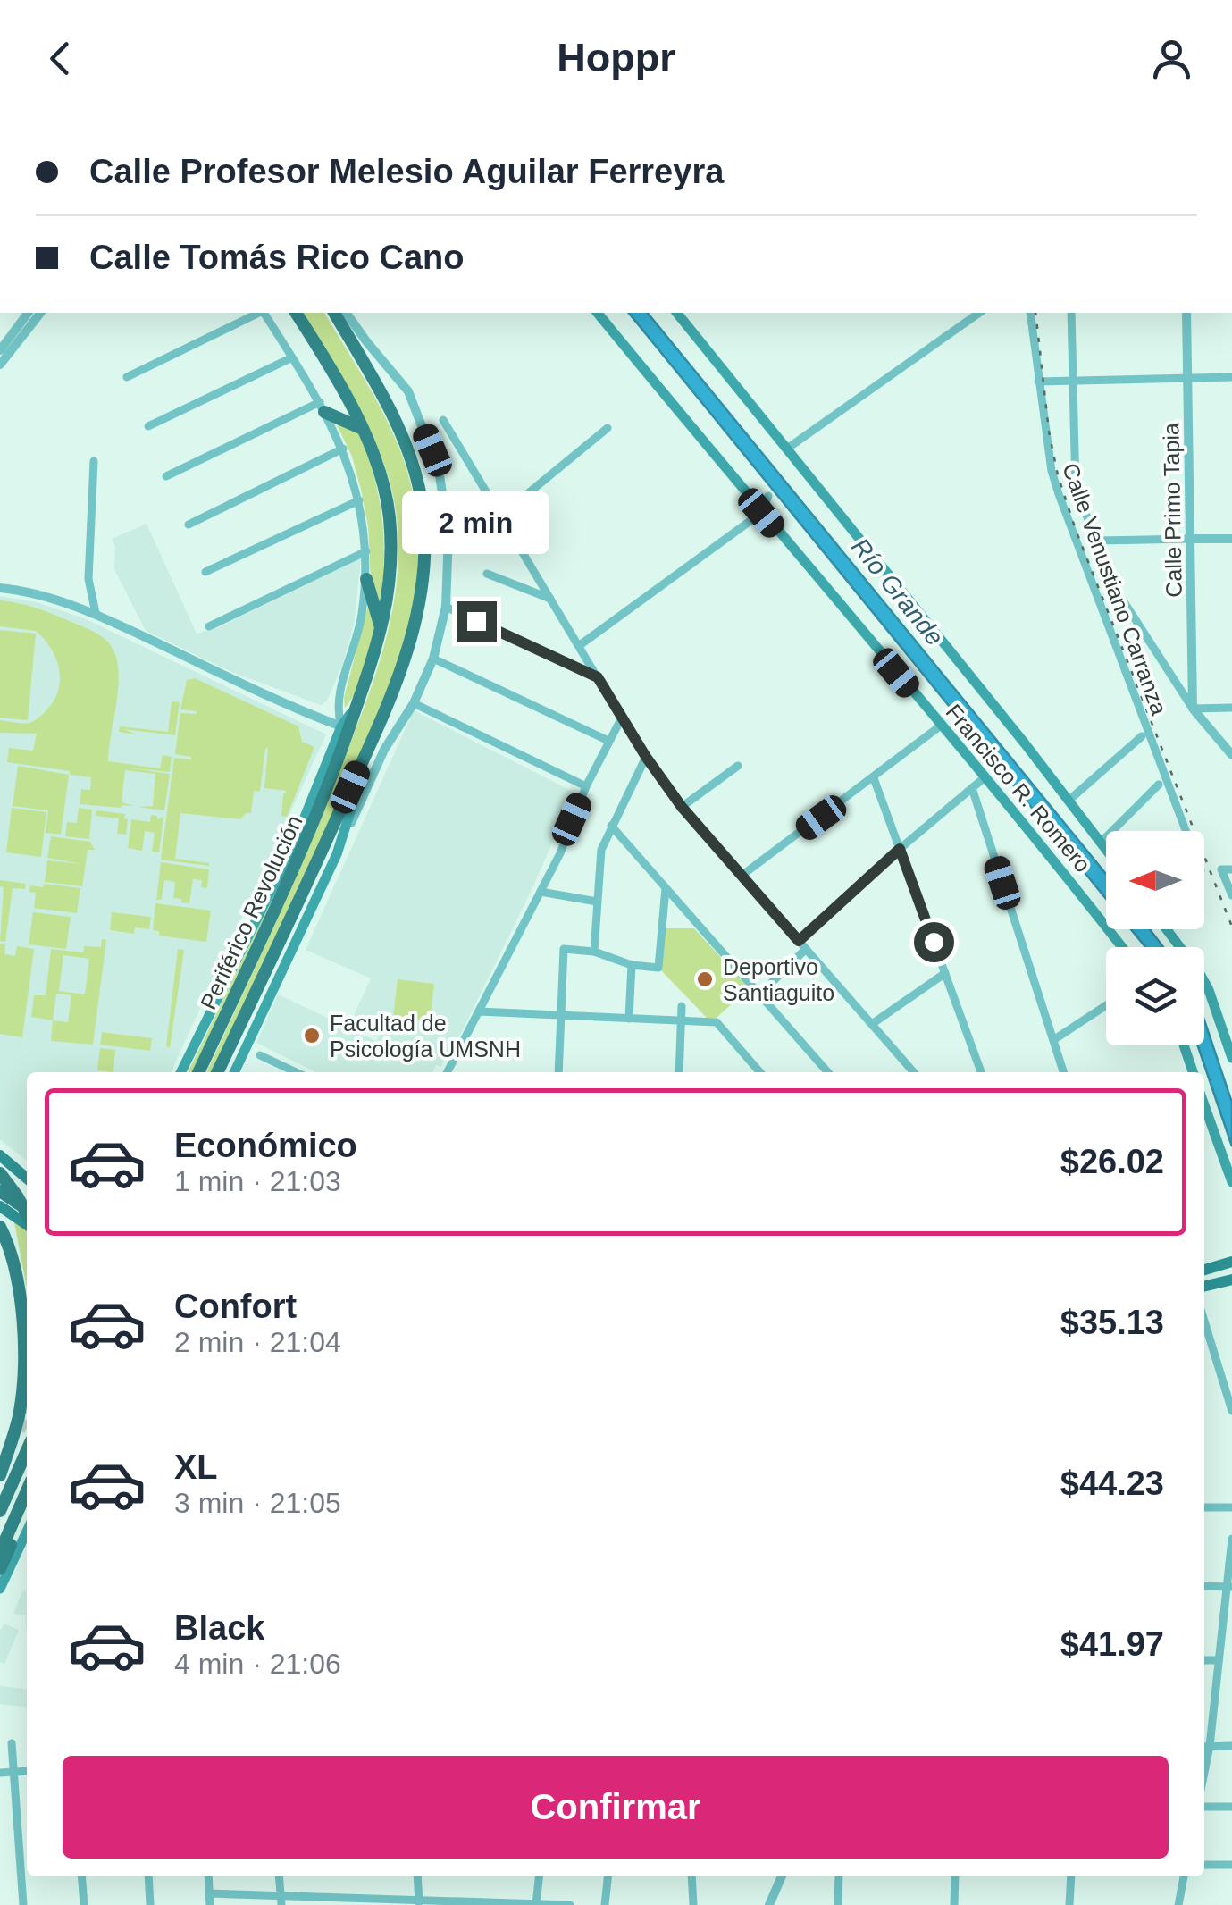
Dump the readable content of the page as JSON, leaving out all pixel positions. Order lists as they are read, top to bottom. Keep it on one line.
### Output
{"streets":{"highway":["Periférico Revolución"],"main road":["Francisco R. Romero"],"street":["Calle Primo Tapia","Calle Venustiano Carranza"]},"crossings":[["Calle Primo Tapia","Calle Venustiano Carranza"]],"water":["Río Grande"],"places":["Deportivo Santiaguito","Facultad de Psicología UMSNH"],"north":"left","page":{"header":"Hoppr","banner":["Calle Profesor Melesio Aguilar Ferreyra","Calle Tomás Rico Cano"],"bubble":"2 min","list":[{"name":"Económico","note":"1 min · 21:03","value":"$26.02"},{"name":"Confort","note":"2 min · 21:04","value":"$35.13"},{"name":"XL","note":"3 min · 21:05","value":"$44.23"},{"name":"Black","note":"4 min · 21:06","value":"$41.97"}],"buttons":"Confirmar"}}
